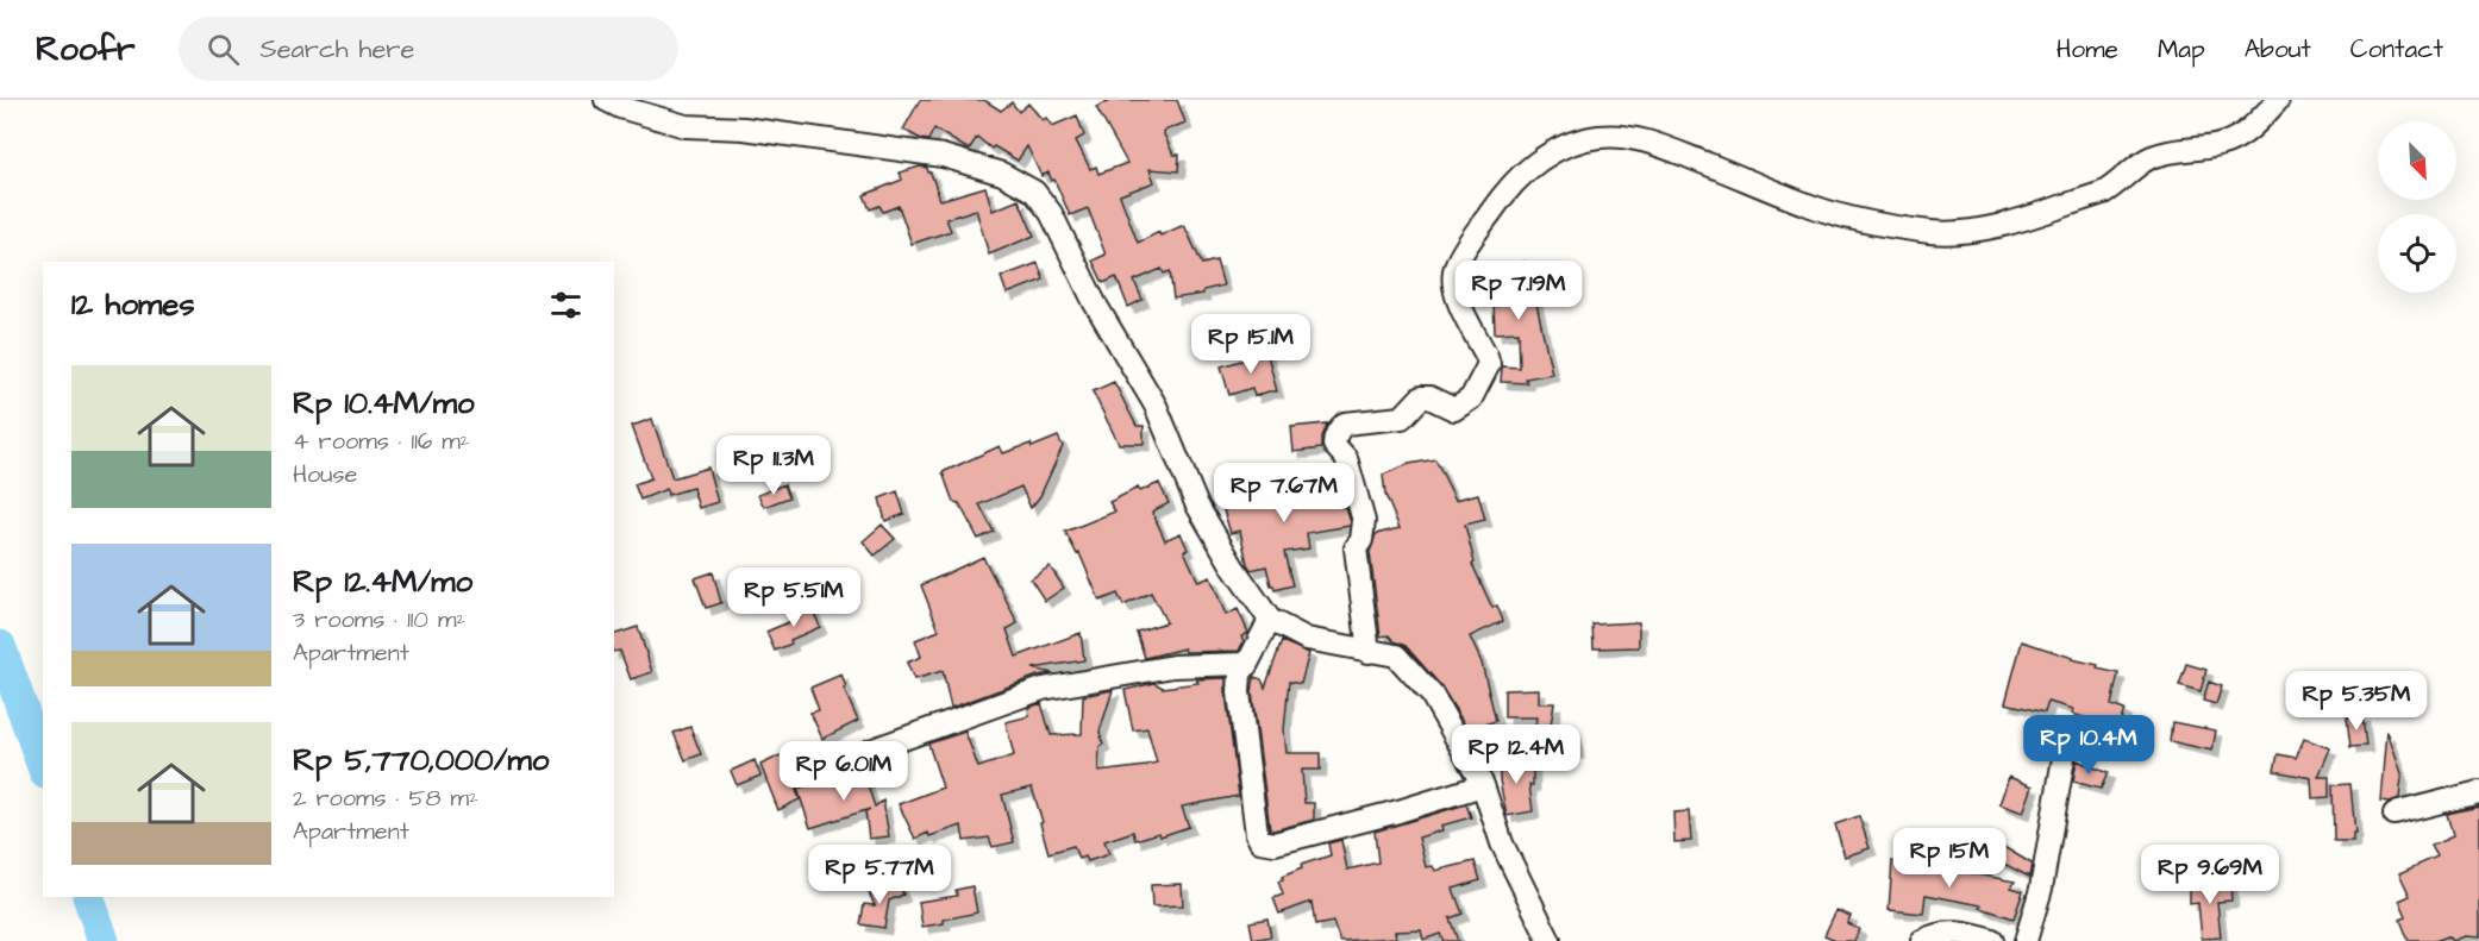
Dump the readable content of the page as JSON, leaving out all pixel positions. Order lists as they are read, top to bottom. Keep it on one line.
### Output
{"north":"bottom right","page":{"header":"Roofr","search":"Search here","nav":["Home","Map","About","Contact"],"price":["Rp 7.19M","Rp 15.1M","Rp 11.3M","Rp 7.67M","Rp 5.51M","Rp 5.35M","Rp 10.4M","Rp 12.4M","Rp 6.01M","Rp 15M","Rp 5.77M","Rp 9.69M"],"heading":"12 homes","list":[{"name":"Rp 10.4M/mo","note":"4 rooms · 116 m² · House"},{"name":"Rp 12.4M/mo","note":"3 rooms · 110 m² · Apartment"},{"name":"Rp 5,770,000/mo","note":"2 rooms · 58 m² · Apartment"}]}}
